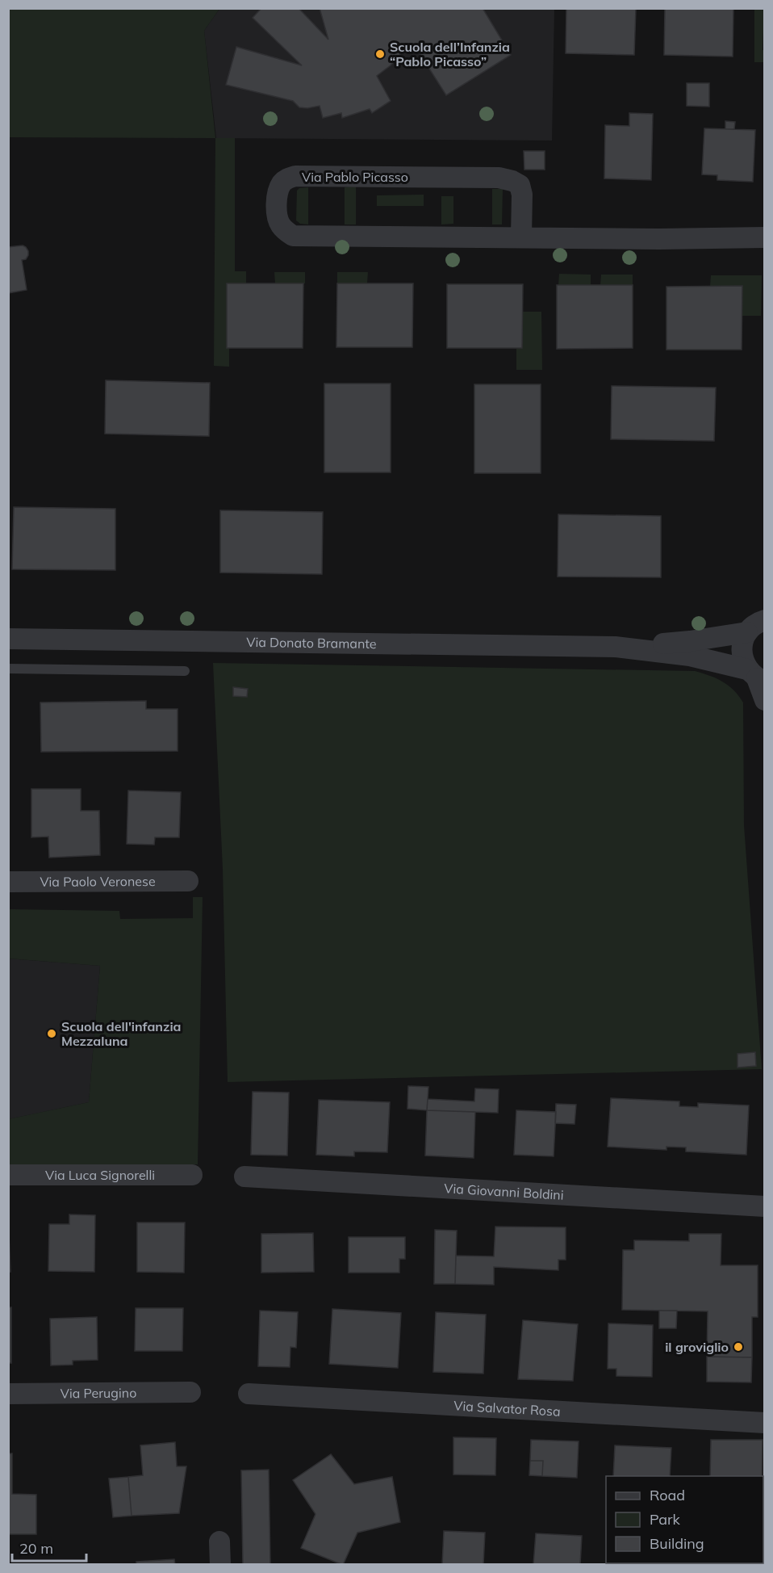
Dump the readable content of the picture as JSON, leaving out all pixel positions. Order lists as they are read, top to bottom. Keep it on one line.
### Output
{"streets":{"street":["Via Pablo Picasso","Via Donato Bramante","Via Paolo Veronese","Via Luca Signorelli","Via Giovanni Boldini","Via Perugino","Via Salvator Rosa"]},"places":["Scuola dell’Infanzia “Pablo Picasso”","Scuola dell'infanzia Mezzaluna","il groviglio"],"legend":["Road","Park","Building"],"scale_bar":"20 m"}
